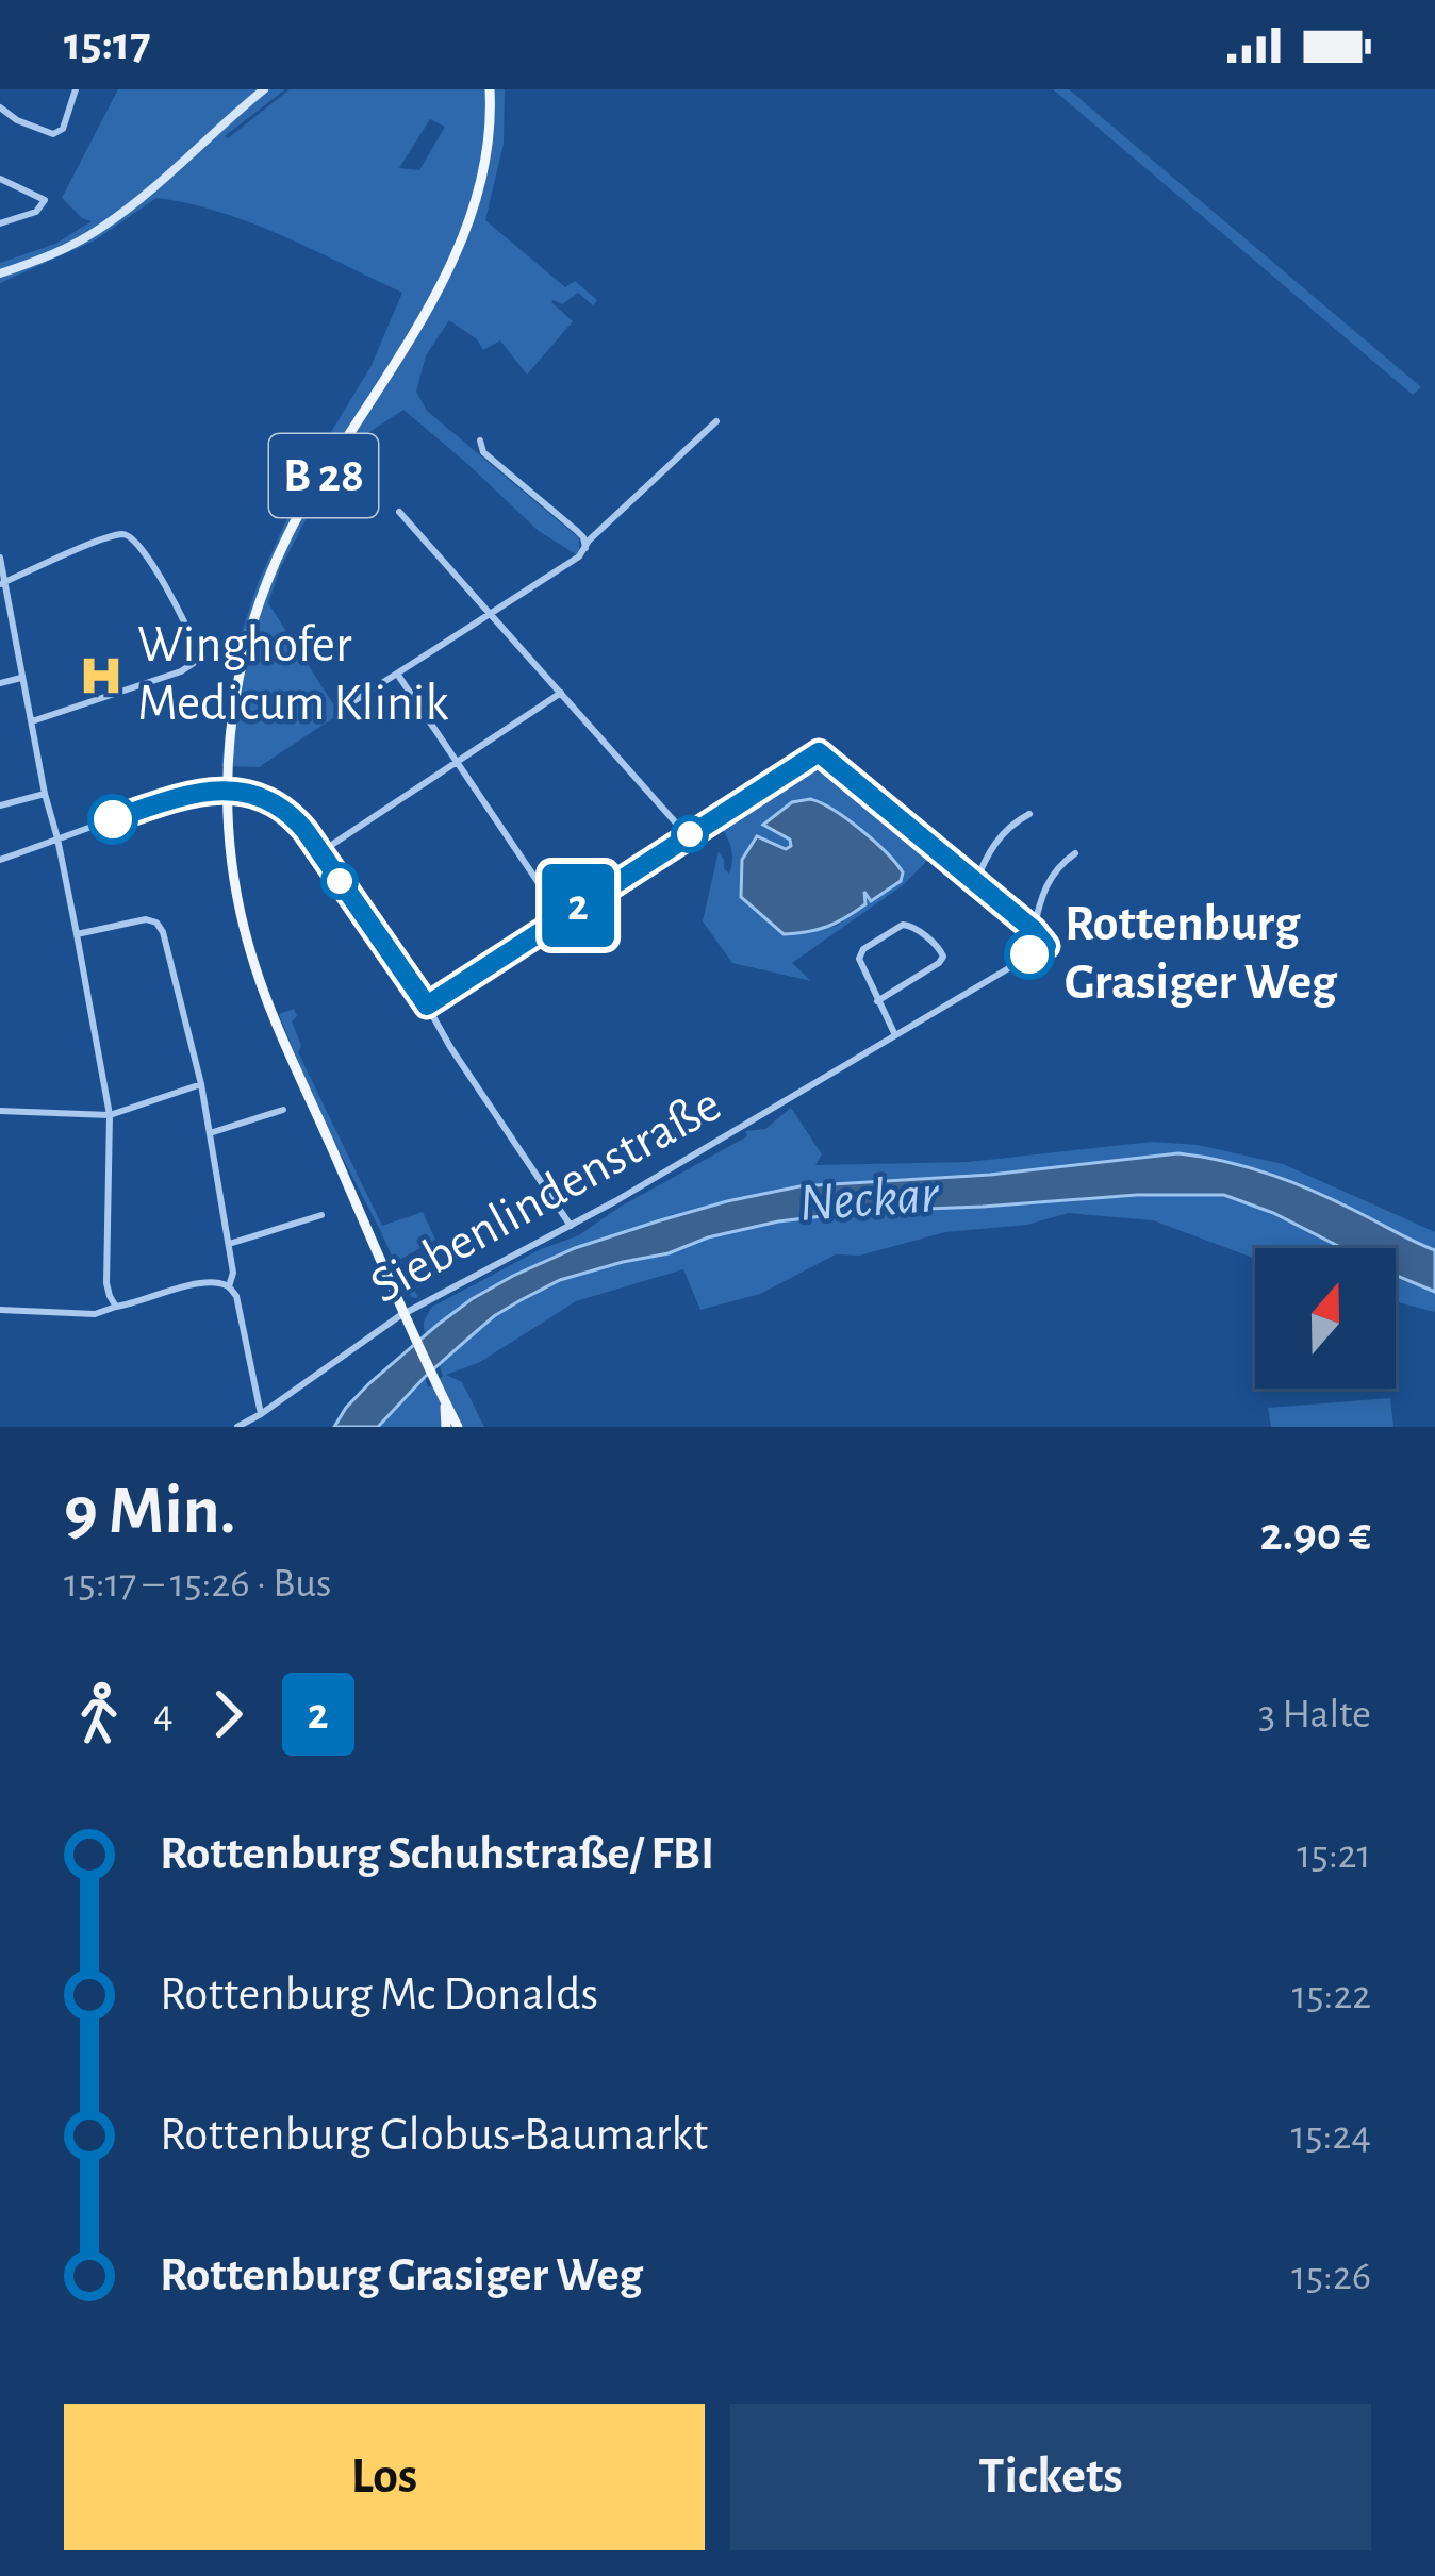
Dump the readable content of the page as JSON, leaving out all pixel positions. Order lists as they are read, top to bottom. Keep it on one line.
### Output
{"streets":{"main road":["B 28"],"street":["Siebenlindenstraße"]},"crossings":[["B 28","Siebenlindenstraße"]],"water":["Neckar"],"places":{"hospital":["Winghofer Medicum Klinik"],"other":["Rottenburg Grasiger Weg"]},"lines":["bus line 2"],"north":"top","page":{"status":"15:17","on_map":"2","heading":["9 Min.","15:17 – 15:26 · Bus","2.90 €"],"legs":["4","2","3 Halte"],"list":[{"name":"Rottenburg Schuhstraße/ FBI","value":"15:21"},{"name":"Rottenburg Mc Donalds","value":"15:22"},{"name":"Rottenburg Globus-Baumarkt","value":"15:24"},{"name":"Rottenburg Grasiger Weg","value":"15:26"}],"buttons":["Los","Tickets"]}}
